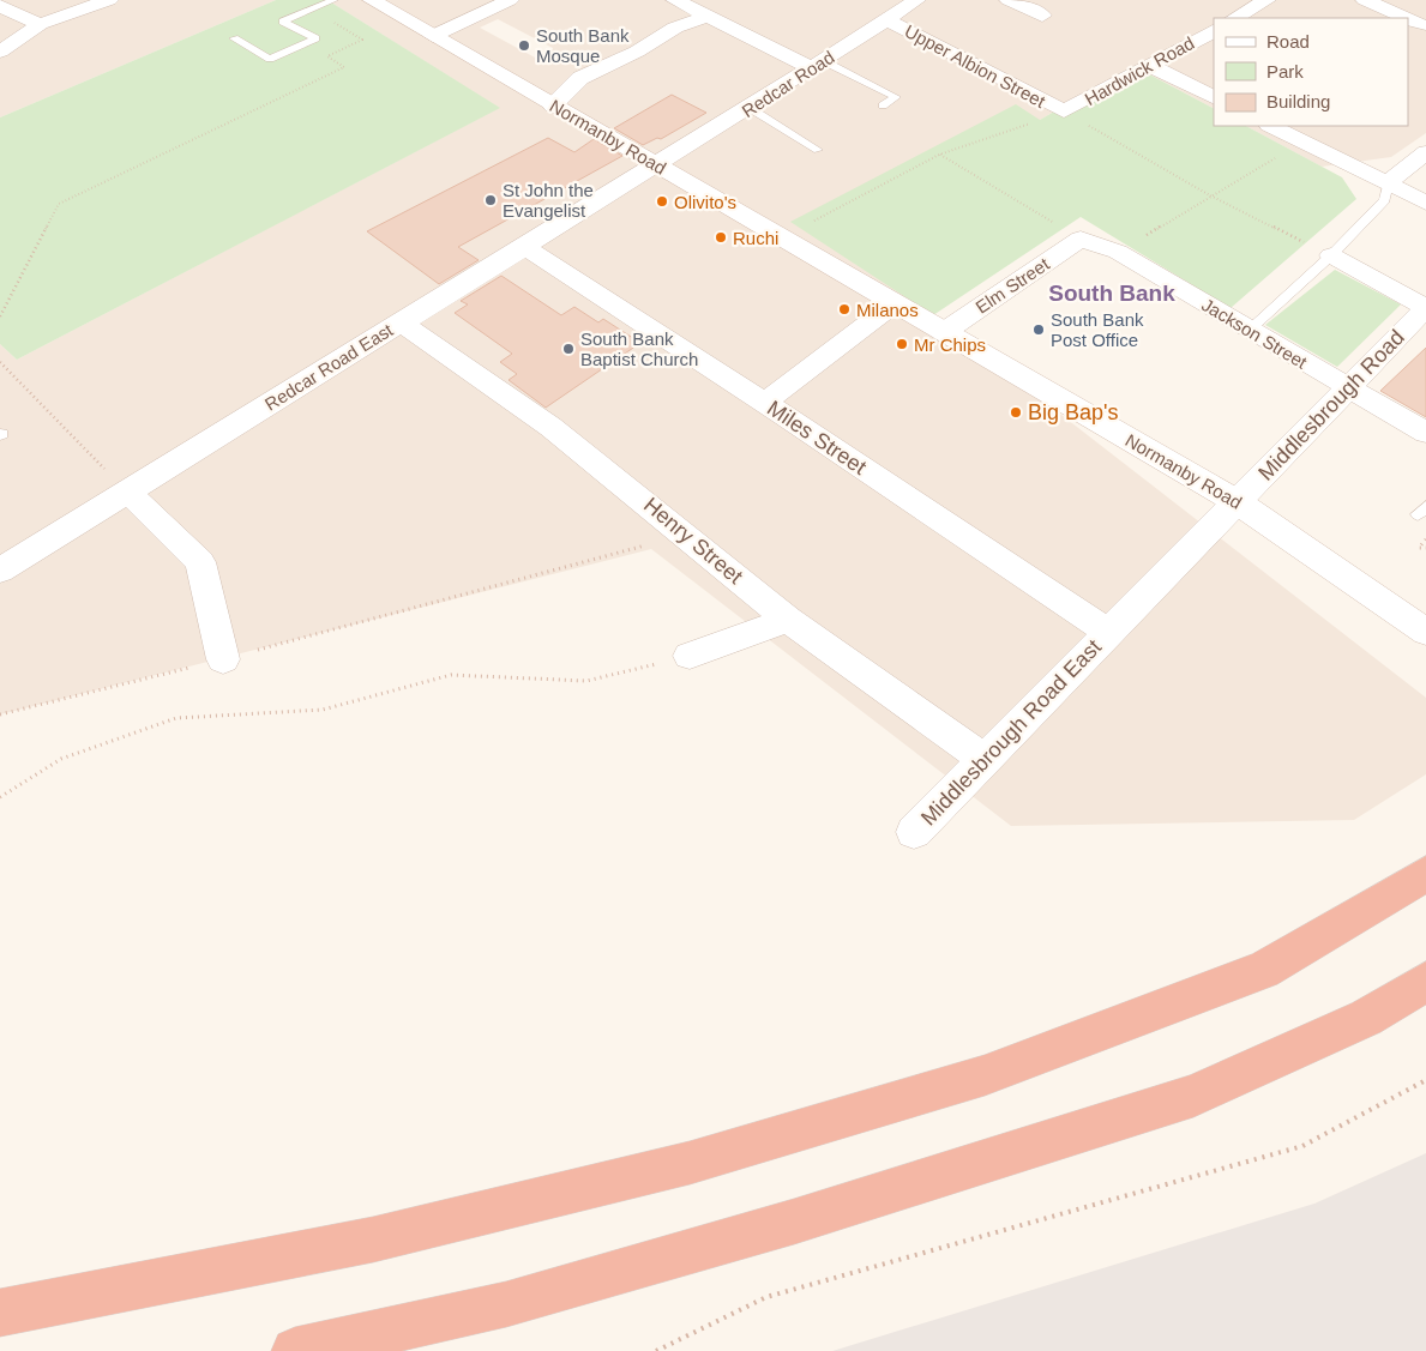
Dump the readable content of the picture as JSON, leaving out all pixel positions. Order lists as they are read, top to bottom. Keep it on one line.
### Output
{"streets":{"street":["Upper Albion Street","Hardwick Road","Redcar Road","Normanby Road","Elm Street","Jackson Street","Redcar Road East","Middlesbrough Road","Miles Street","Henry Street","Middlesbrough Road East"]},"crossings":[["Upper Albion Street","Hardwick Road"],["Upper Albion Street","Redcar Road"],["Redcar Road","Normanby Road"],["Redcar Road","Redcar Road East"],["Normanby Road","Elm Street"],["Normanby Road","Redcar Road East"],["Normanby Road","Middlesbrough Road"],["Elm Street","Jackson Street"],["Jackson Street","Middlesbrough Road"],["Redcar Road East","Miles Street"],["Redcar Road East","Henry Street"],["Middlesbrough Road","Miles Street"],["Middlesbrough Road","Middlesbrough Road East"],["Miles Street","Middlesbrough Road East"],["Henry Street","Middlesbrough Road East"]],"districts":["South Bank"],"places":["South Bank Mosque","St John the Evangelist","Olivito's","Ruchi","Milanos","South Bank Post Office","Mr Chips","South Bank Baptist Church","Big Bap's"],"legend":["Road","Park","Building"]}
